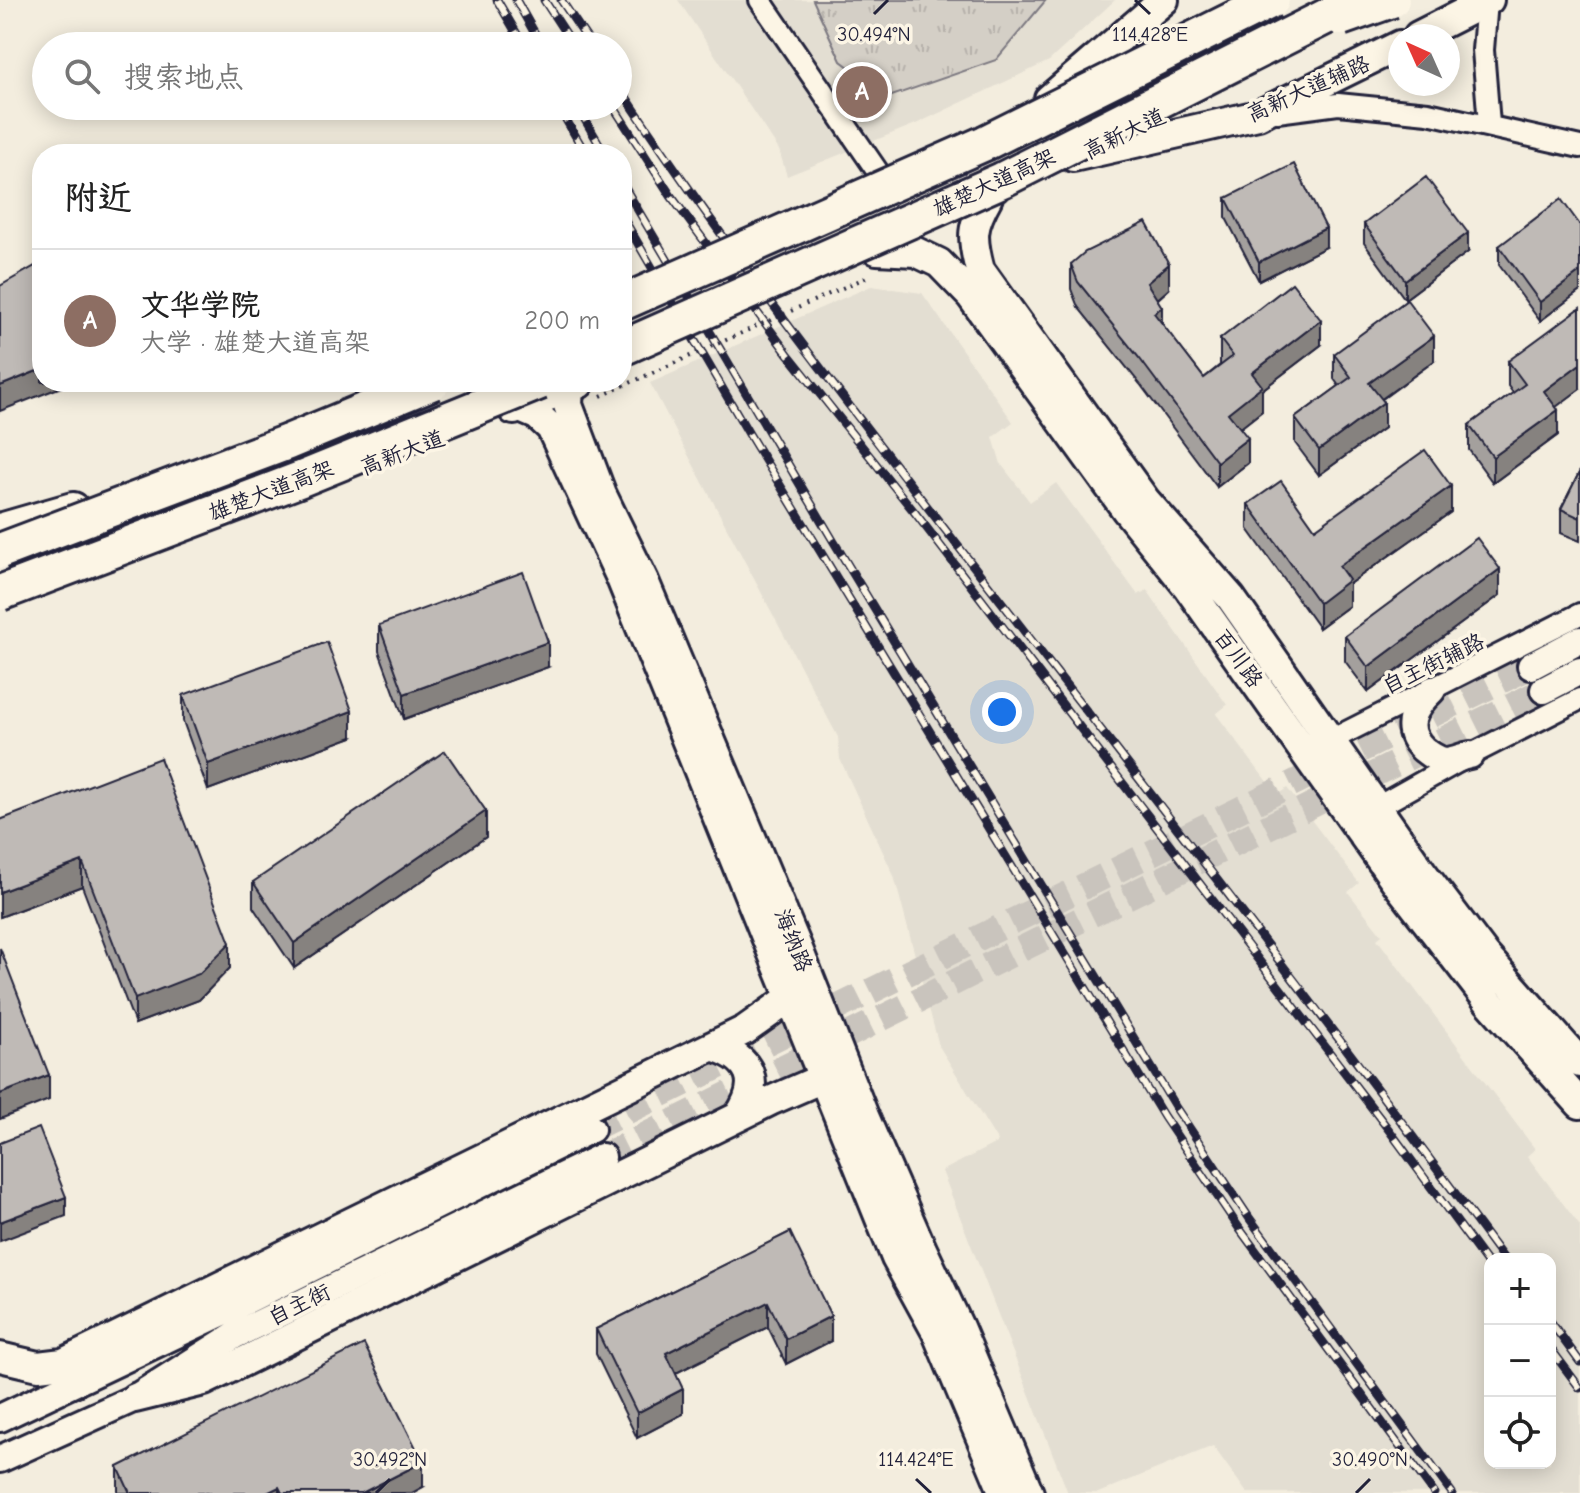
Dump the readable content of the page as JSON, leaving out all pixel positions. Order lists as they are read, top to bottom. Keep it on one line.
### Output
{"streets":{"highway":["雄楚大道高架"],"main road":["高新大道辅路","高新大道","百川路","海纳路"],"street":["自主街辅路","自主街"]},"crossings":[["高新大道辅路","高新大道"],["高新大道","百川路"],["百川路","自主街辅路"]],"north":"top left","page":{"search":"搜索地点","pins":"A","heading":"附近","list":[{"mark":"A","name":"文华学院","note":"大学 · 雄楚大道高架","value":"200 m"}],"map_buttons":["+","−"]},"coordinates":["30.494°N","114.428°E","30.492°N","30.490°N","114.424°E"]}
